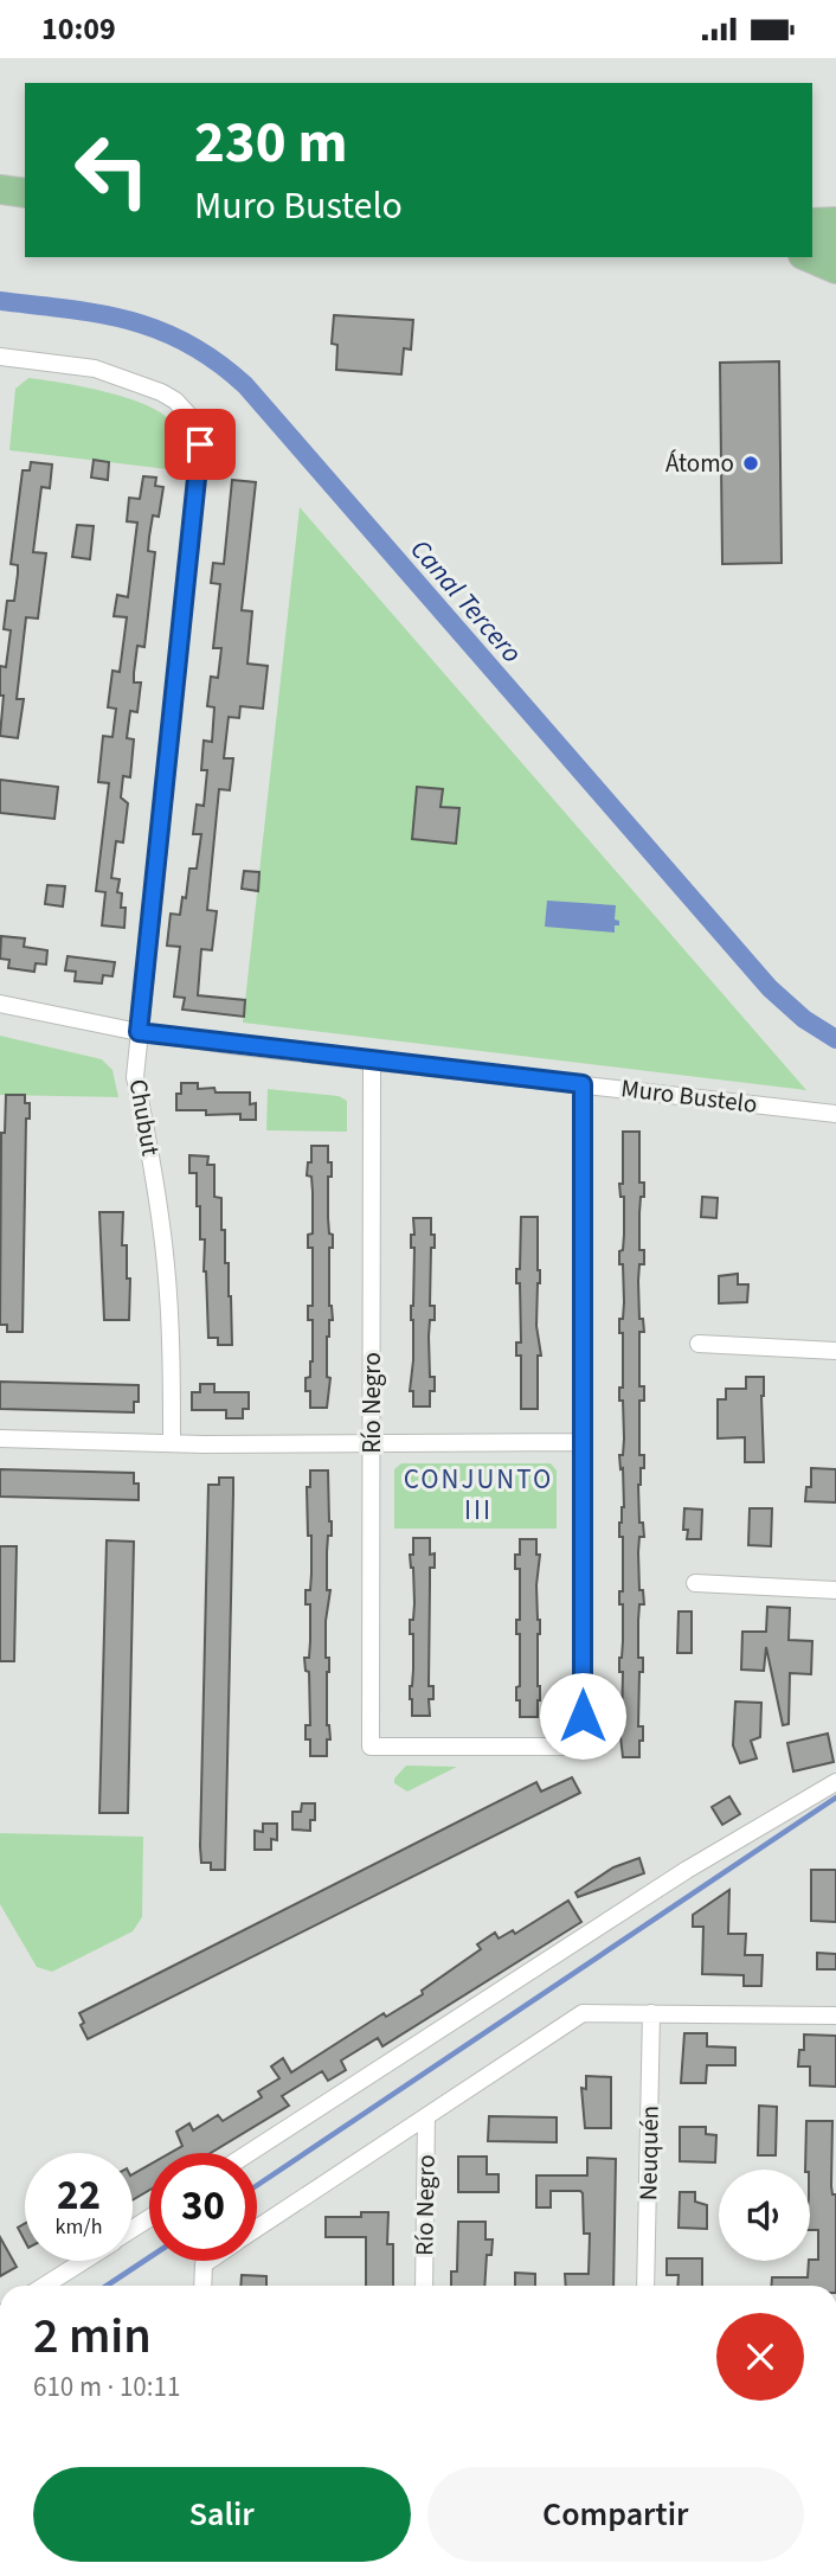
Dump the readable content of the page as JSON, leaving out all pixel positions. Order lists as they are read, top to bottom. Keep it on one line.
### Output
{"streets":{"street":["Muro Bustelo","Chubut","Río Negro","Neuquén"]},"crossings":[["Muro Bustelo","Chubut"],["Muro Bustelo","Río Negro"]],"districts":["CONJUNTO III"],"water":["Canal Tercero"],"places":["Átomo"],"page":{"status":"10:09","turn":["230 m","Muro Bustelo"],"speed":"22 km/h","limit":"30","heading":["2 min","610 m · 10:11"],"buttons":["Salir","Compartir"]}}
